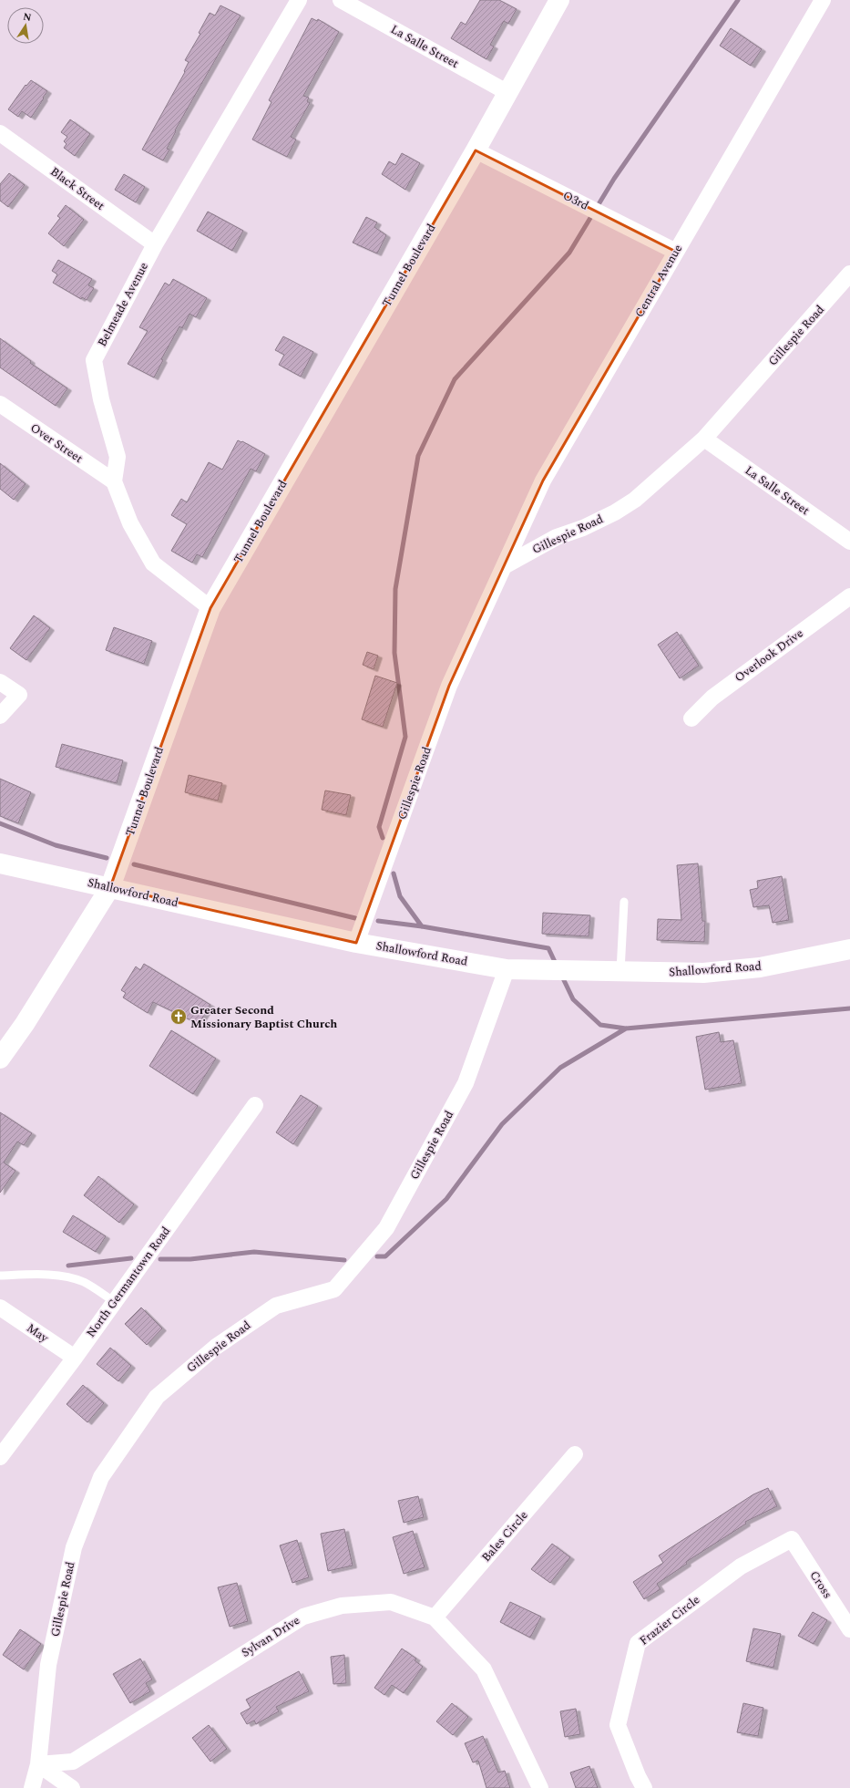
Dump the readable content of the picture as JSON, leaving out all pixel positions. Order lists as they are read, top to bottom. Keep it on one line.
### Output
{"streets":{"main road":["Tunnel Boulevard","Shallowford Road"],"street":["La Salle Street","Black Street","O3rd","Central Avenue","Belmeade Avenue","Gillespie Road","Over Street","Overlook Drive","North Germantown Road","May","Bales Circle","Cross","Frazier Circle","Sylvan Drive"]},"crossings":[["La Salle Street","Tunnel Boulevard"],["La Salle Street","Gillespie Road"],["Black Street","Belmeade Avenue"],["O3rd","Tunnel Boulevard"],["O3rd","Central Avenue"],["Tunnel Boulevard","Belmeade Avenue"],["Tunnel Boulevard","Shallowford Road"],["Central Avenue","Gillespie Road"],["Belmeade Avenue","Over Street"],["Gillespie Road","Shallowford Road"],["Gillespie Road","Sylvan Drive"],["North Germantown Road","May"],["Bales Circle","Sylvan Drive"],["Cross","Frazier Circle"]],"places":{"church":["Greater Second Missionary Baptist Church"]},"north":"top"}
